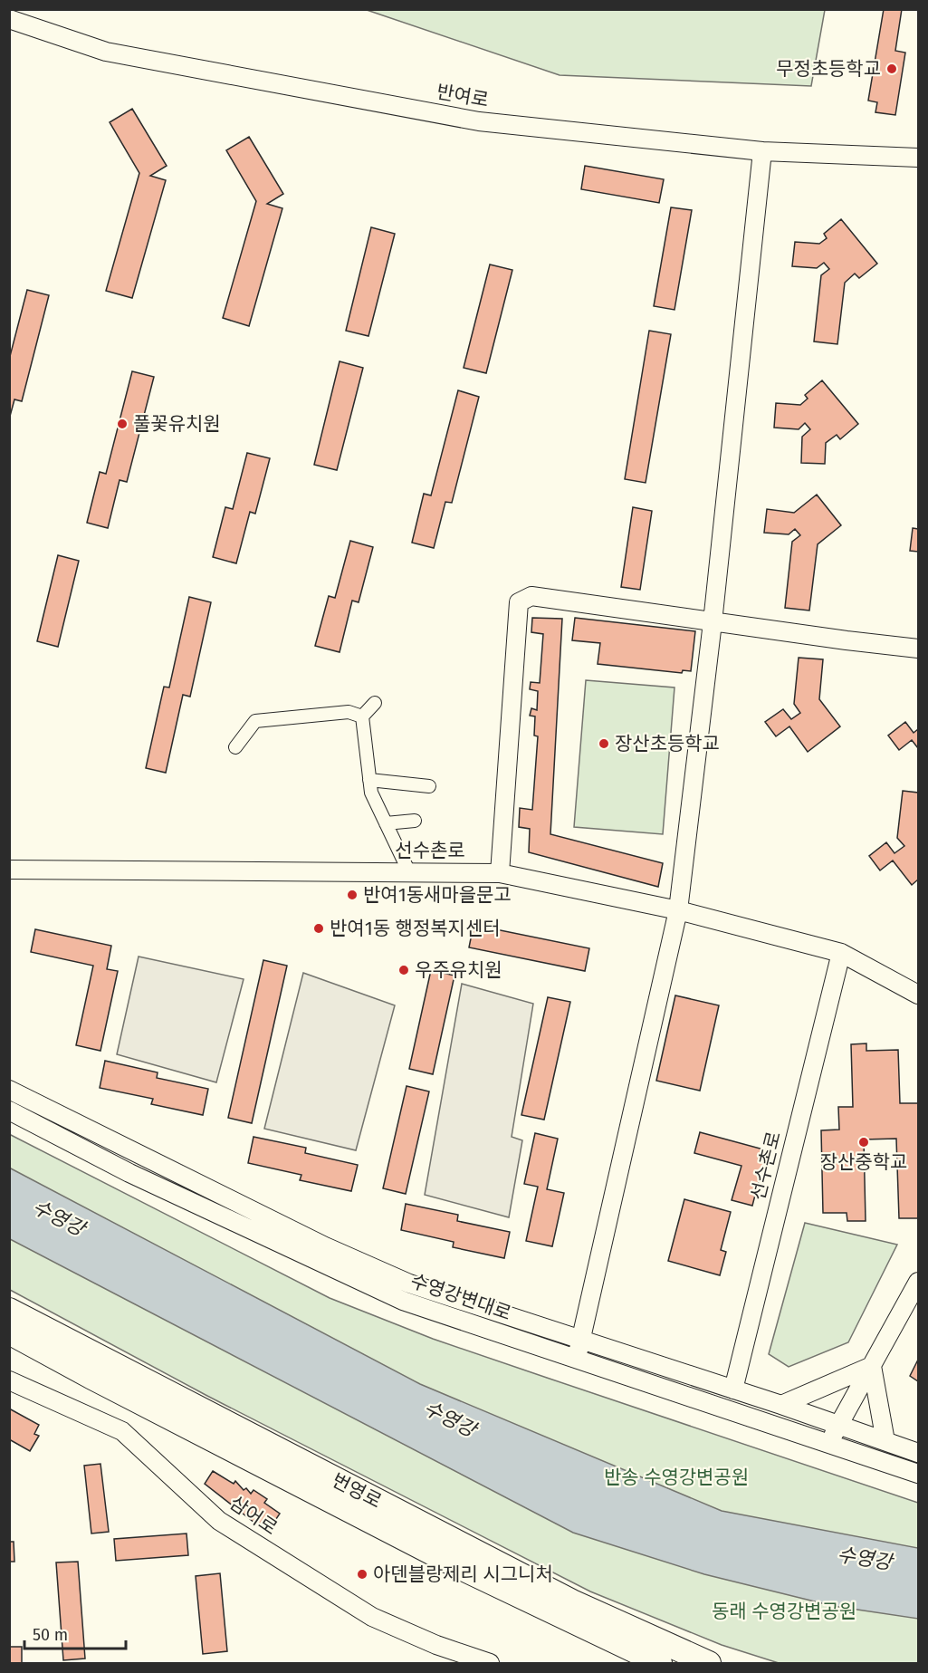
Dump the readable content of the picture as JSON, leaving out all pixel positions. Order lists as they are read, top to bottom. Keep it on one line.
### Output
{"streets":{"highway":["번영로"],"main road":["반여로","선수촌로","수영강변대로","삼어로"]},"crossings":[["선수촌로","수영강변대로"]],"water":["수영강"],"parks":["반송 수영강변공원","동래 수영강변공원"],"places":["무정초등학교","풀꽃유치원","장산초등학교","반여1동새마을문고","반여1동 행정복지센터","우주유치원","장산중학교","아덴블랑제리 시그니처"],"scale_bar":"50 m"}
